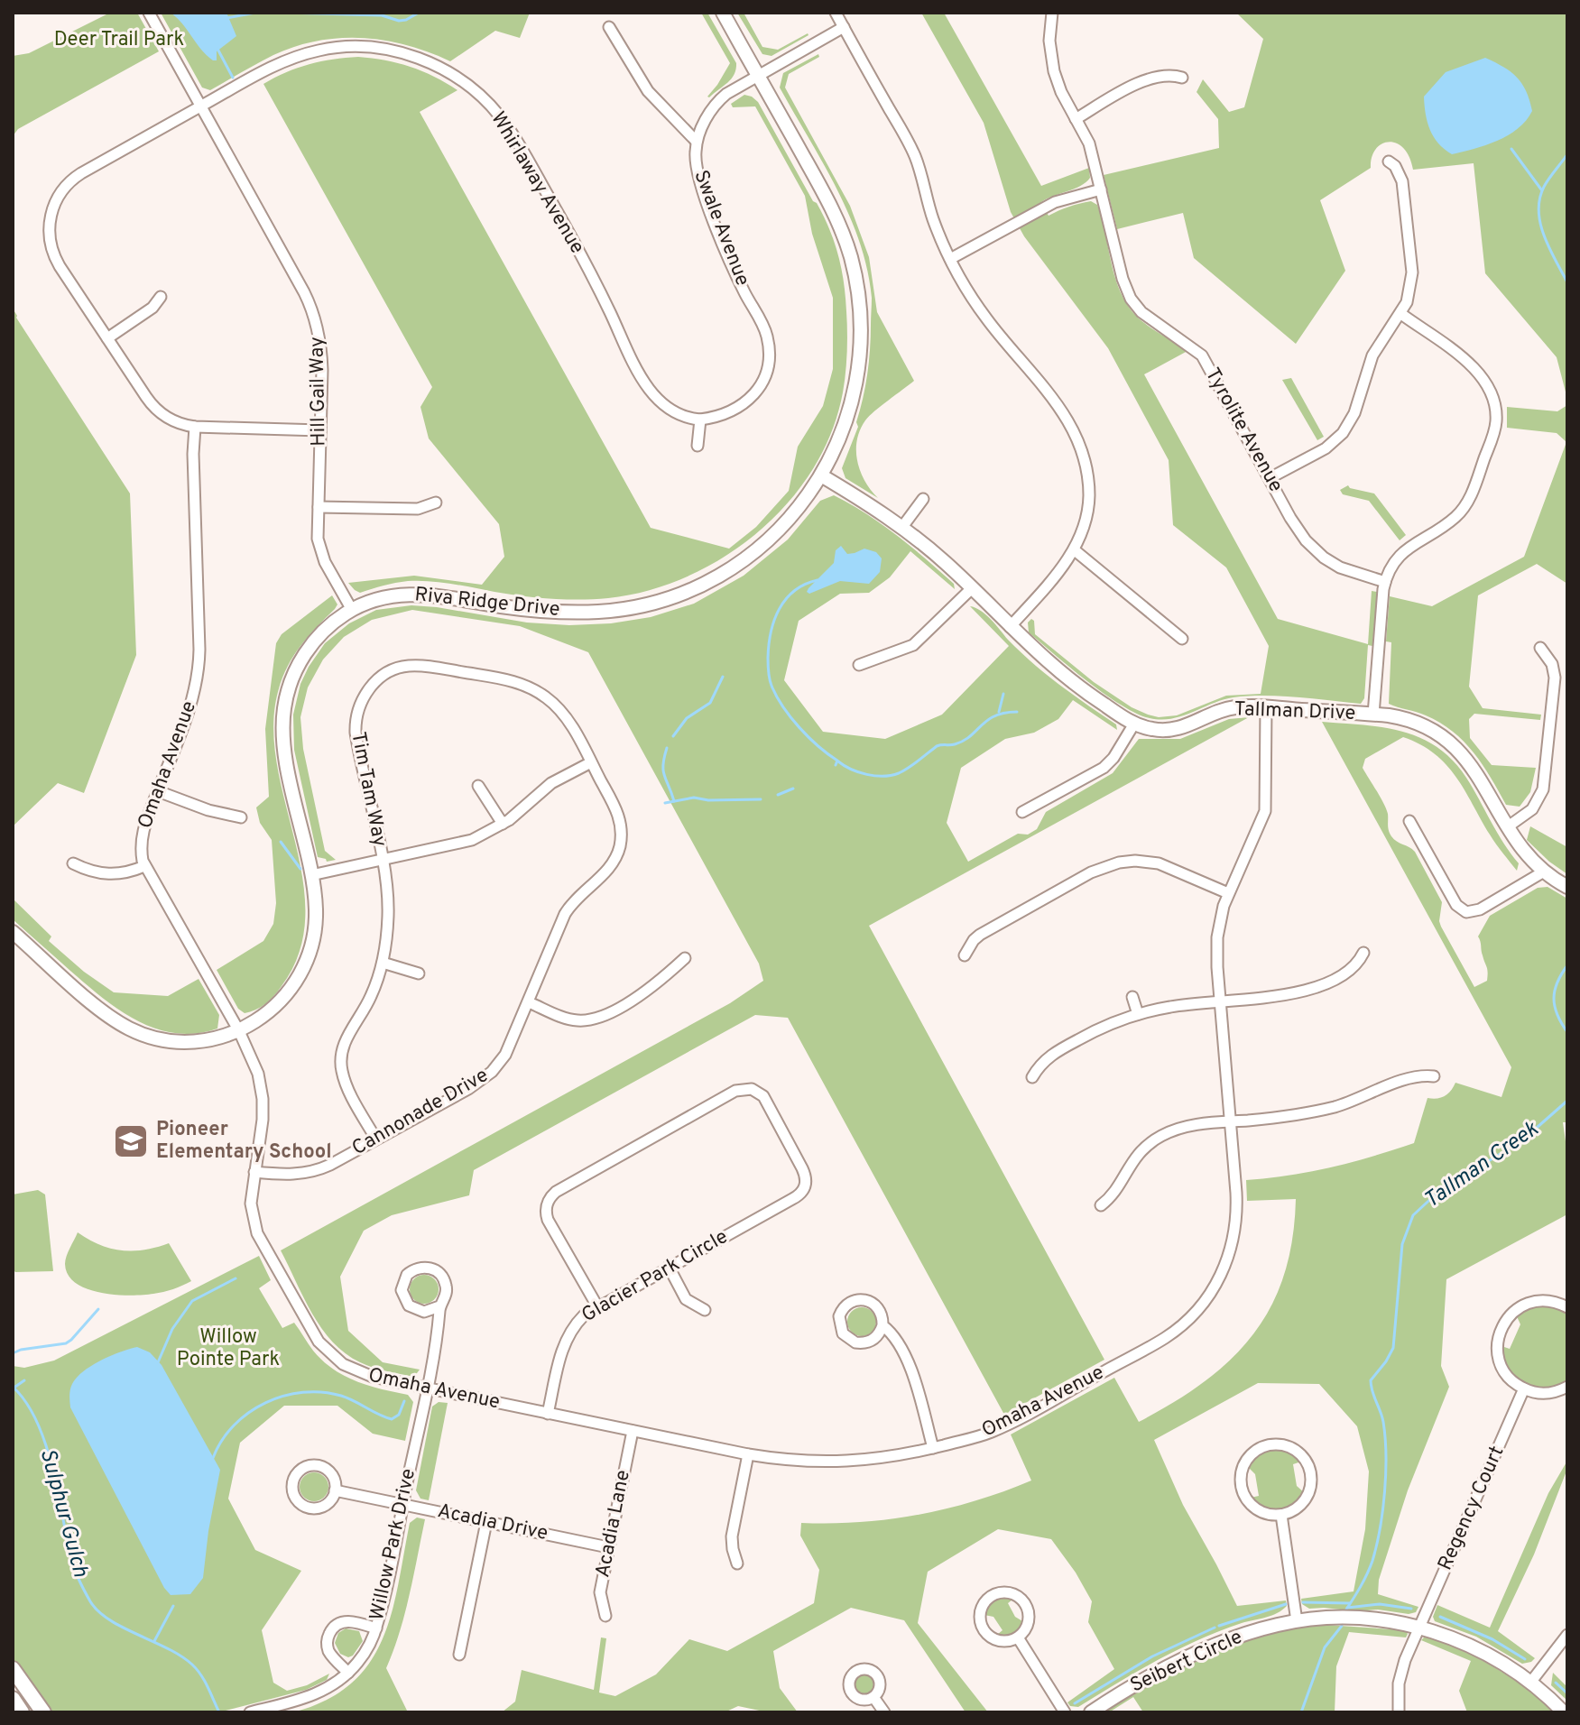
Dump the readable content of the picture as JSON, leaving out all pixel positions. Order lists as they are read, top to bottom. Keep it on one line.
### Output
{"streets":{"street":["Whirlaway Avenue","Swale Avenue","Hill Gail Way","Tyrolite Avenue","Riva Ridge Drive","Tallman Drive","Omaha Avenue","Tim Tam Way","Cannonade Drive","Glacier Park Circle","Regency Court","Acadia Drive","Acadia Lane","Willow Park Drive","Seibert Circle"]},"crossings":[["Whirlaway Avenue","Swale Avenue"],["Whirlaway Avenue","Hill Gail Way"],["Swale Avenue","Riva Ridge Drive"],["Hill Gail Way","Riva Ridge Drive"],["Riva Ridge Drive","Tallman Drive"],["Riva Ridge Drive","Omaha Avenue"],["Tallman Drive","Omaha Avenue"],["Omaha Avenue","Cannonade Drive"],["Omaha Avenue","Glacier Park Circle"],["Omaha Avenue","Acadia Lane"],["Omaha Avenue","Willow Park Drive"],["Tim Tam Way","Cannonade Drive"],["Regency Court","Seibert Circle"],["Acadia Drive","Acadia Lane"],["Acadia Drive","Willow Park Drive"]],"water":["Tallman Creek","Sulphur Gulch"],"parks":["Deer Trail Park","Willow Pointe Park"],"places":{"school or university":["Pioneer Elementary School"]}}
